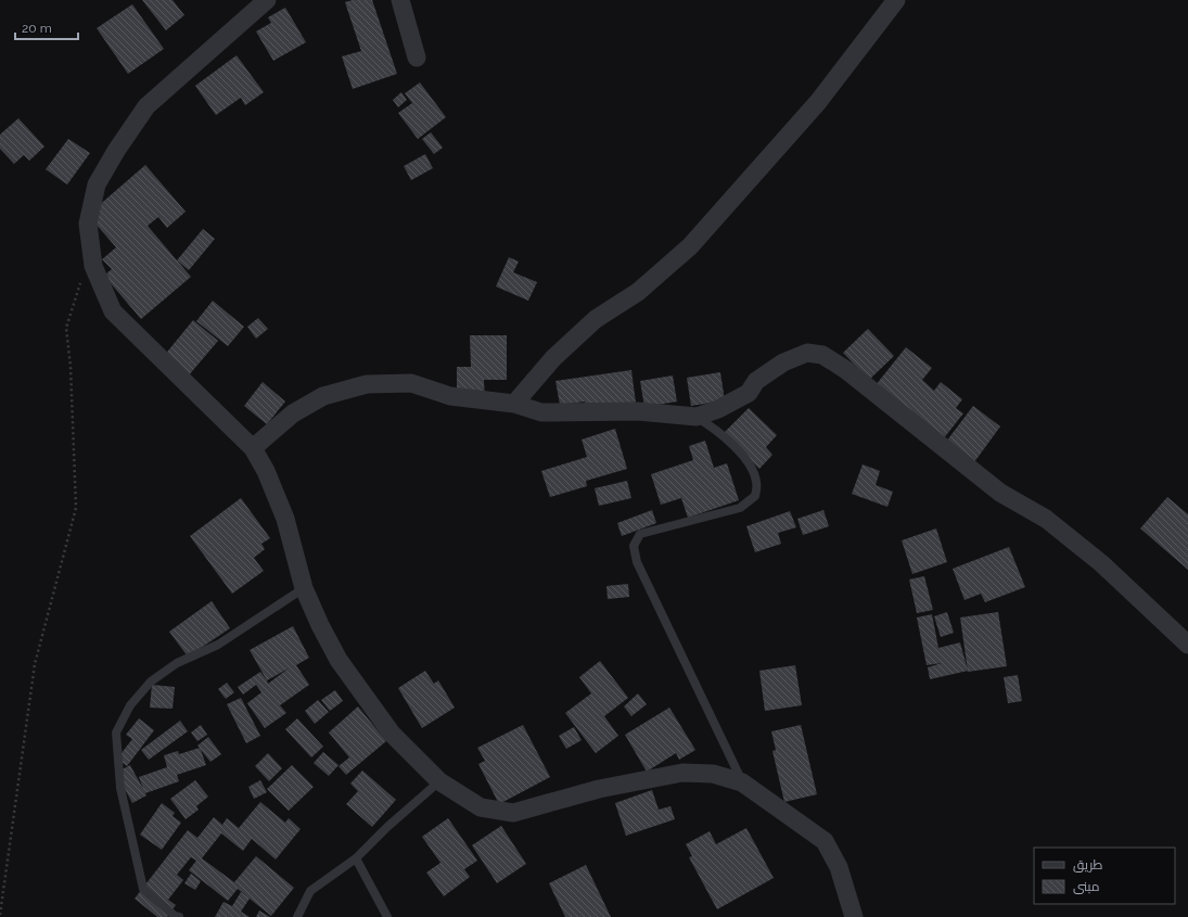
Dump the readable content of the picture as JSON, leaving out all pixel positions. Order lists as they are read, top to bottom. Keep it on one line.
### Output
{"legend":["طريق","مبنى"],"scale_bar":"20 m"}
